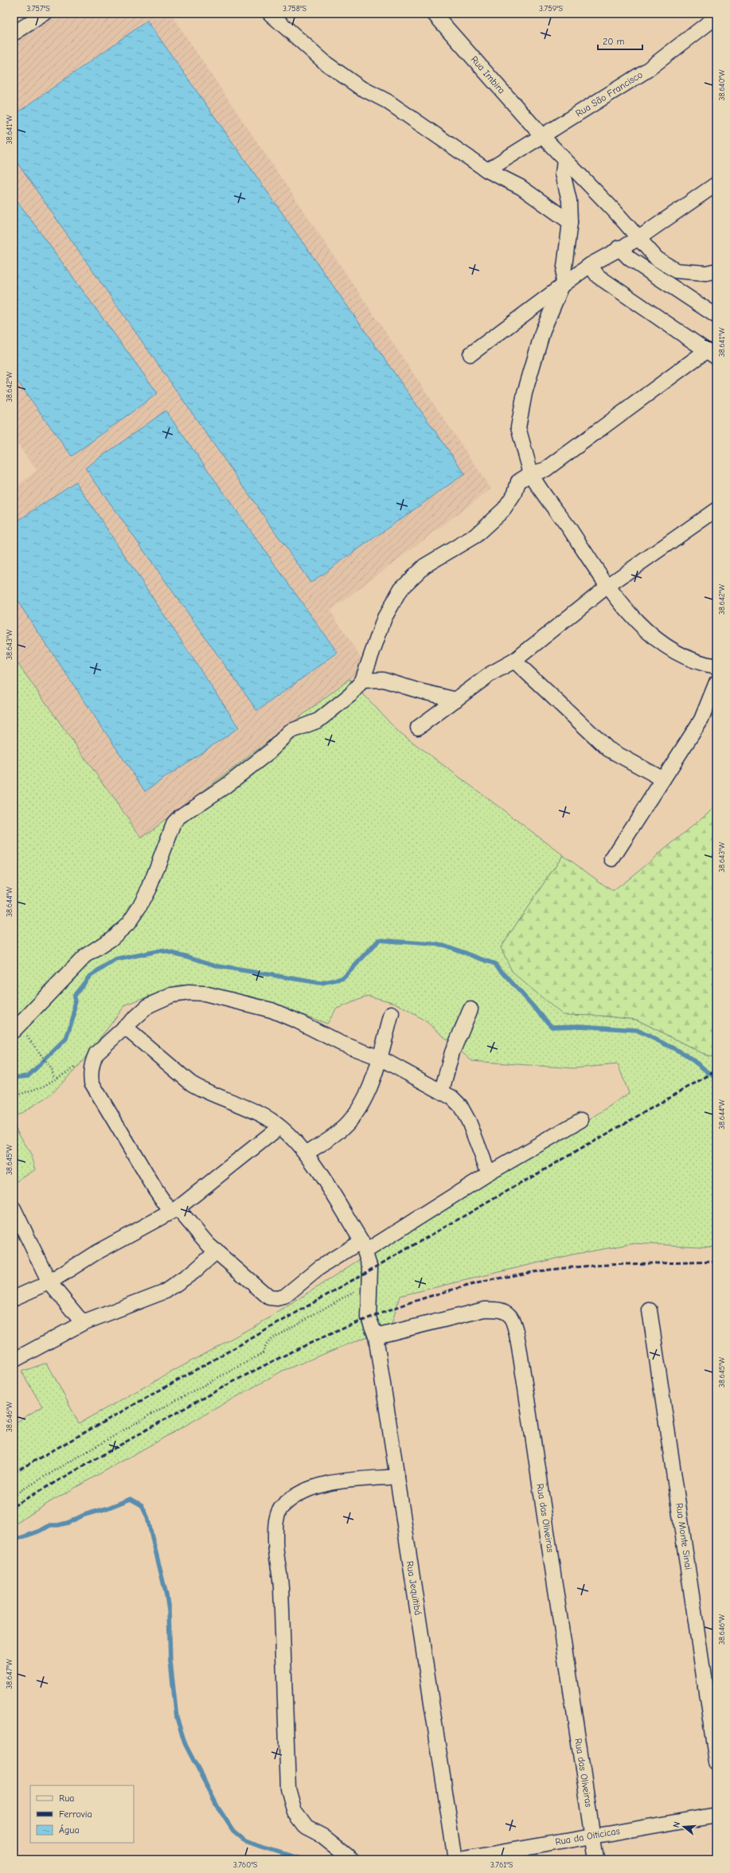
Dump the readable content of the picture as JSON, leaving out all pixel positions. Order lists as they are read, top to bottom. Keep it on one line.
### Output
{"streets":{"street":["Rua Imbira","Rua São Francisco","Rua das Oliveiras","Rua Monte Sinai","Rua Jequitibá","Rua da Oiticicas"]},"crossings":[["Rua Imbira","Rua São Francisco"],["Rua das Oliveiras","Rua Jequitibá"],["Rua das Oliveiras","Rua da Oiticicas"]],"legend":["Rua","Ferrovia","Água"],"scale_bar":"20 m","north":"left","coordinates":["3.757°S","3.758°S","3.759°S","38.640°W","38.641°W","38.642°W","38.643°W","38.644°W","38.645°W","38.646°W","38.647°W","3.760°S","3.761°S"]}
